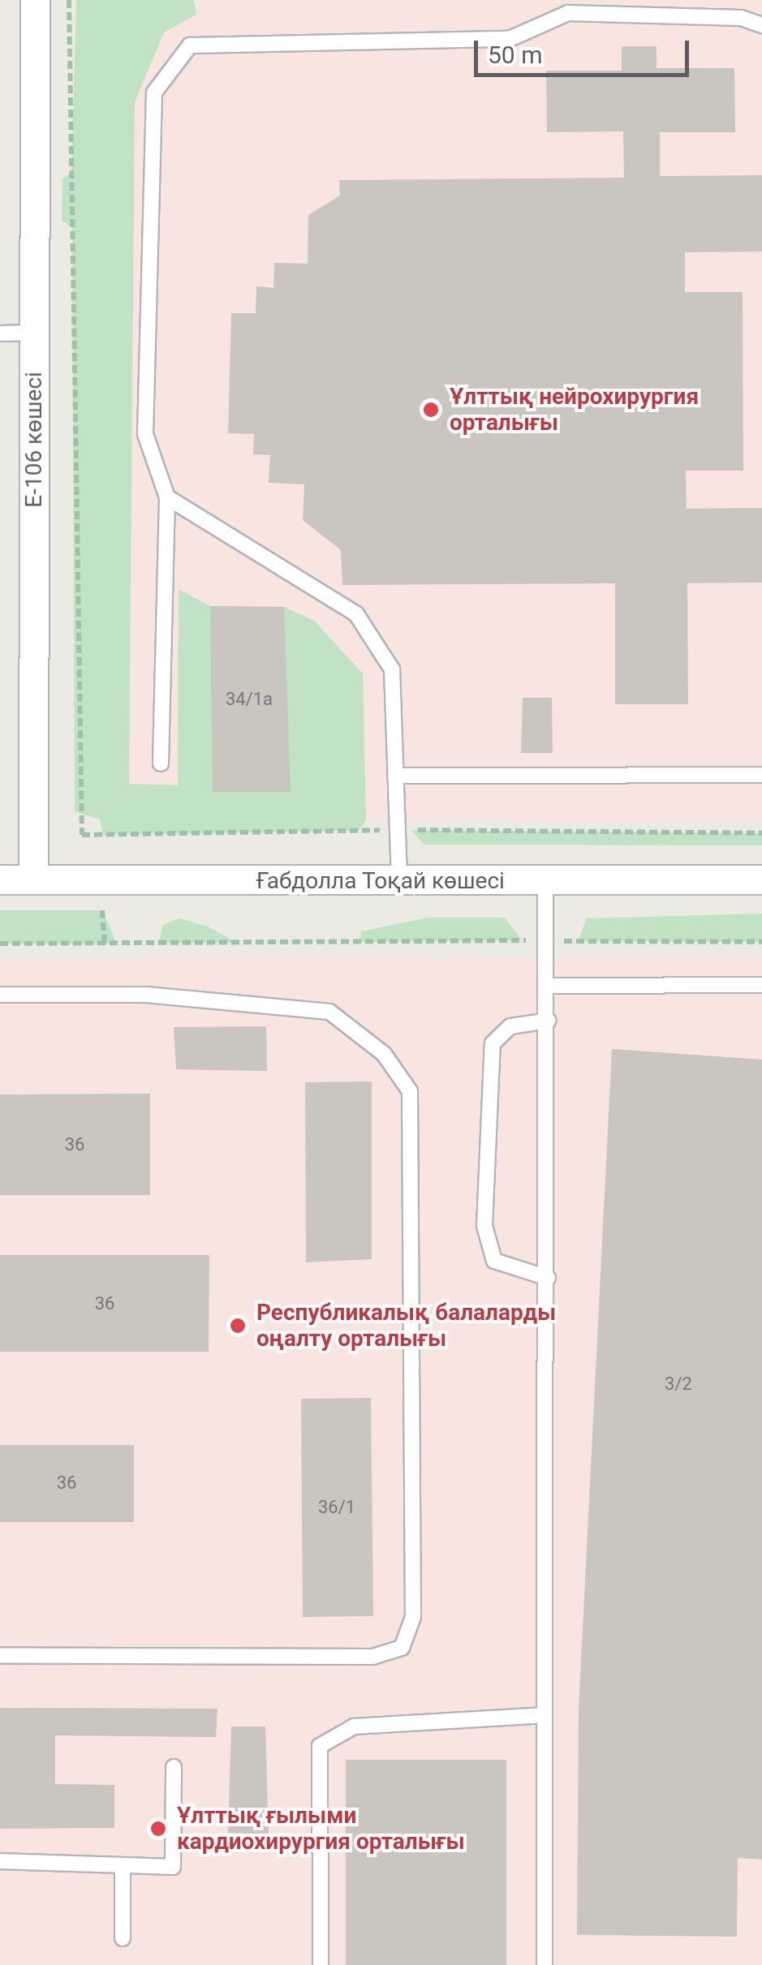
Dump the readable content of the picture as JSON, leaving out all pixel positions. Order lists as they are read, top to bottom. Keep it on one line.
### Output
{"streets":{"street":["Е-106 көшесі","Ғабдолла Тоқай көшесі"]},"crossings":[["Е-106 көшесі","Ғабдолла Тоқай көшесі"]],"places":["Ұлттық нейрохирургия орталығы","Республикалық балаларды оңалту орталығы","Ұлттық ғылыми кардиохирургия орталығы"],"house_numbers":["34/1а","36","36","3/2","36","36/1"],"scale_bar":"50 m"}
